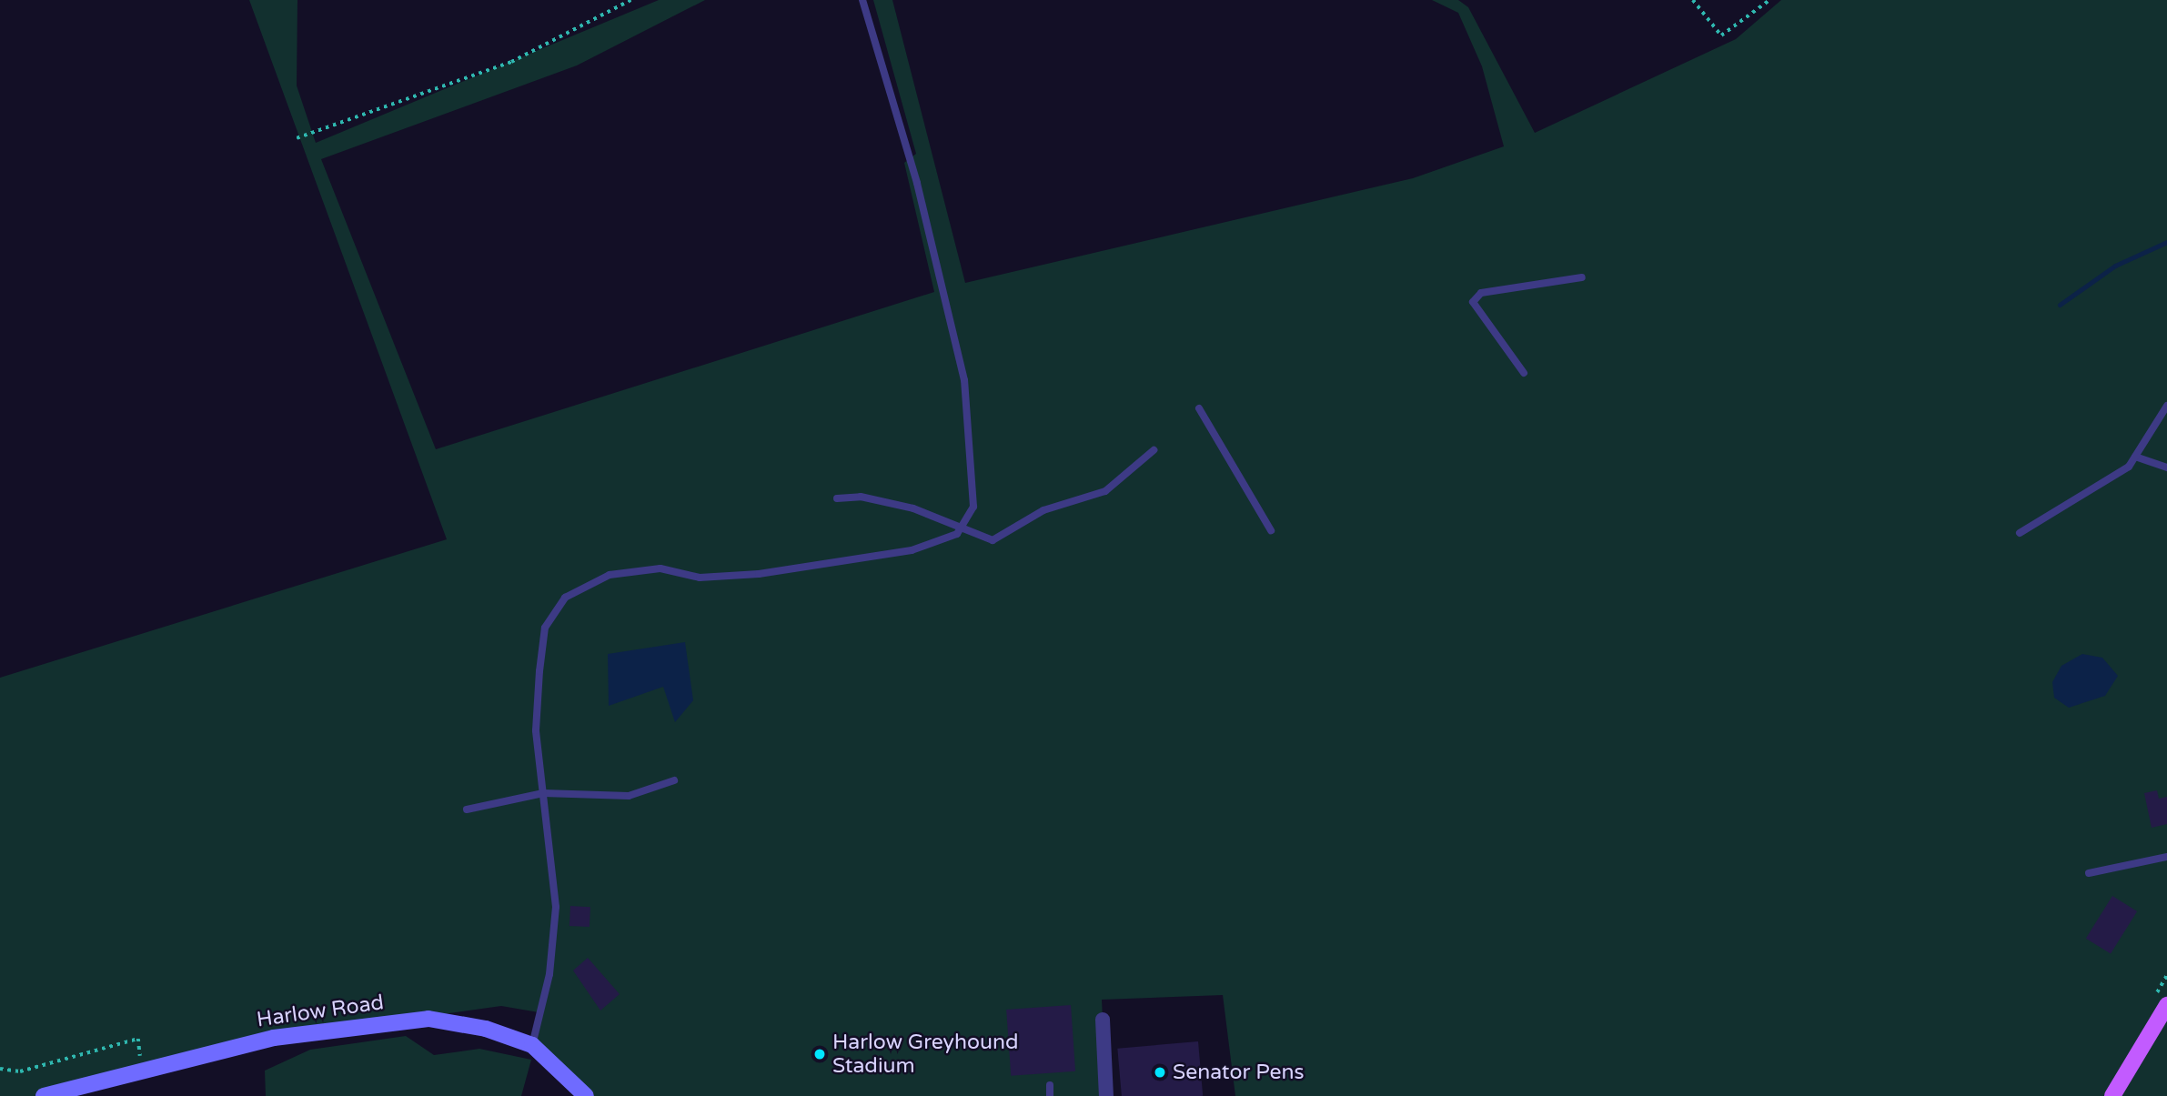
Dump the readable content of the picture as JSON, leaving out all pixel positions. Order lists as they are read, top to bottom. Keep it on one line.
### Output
{"streets":{"street":["Harlow Road"]},"places":["Harlow Greyhound Stadium","Senator Pens"]}
